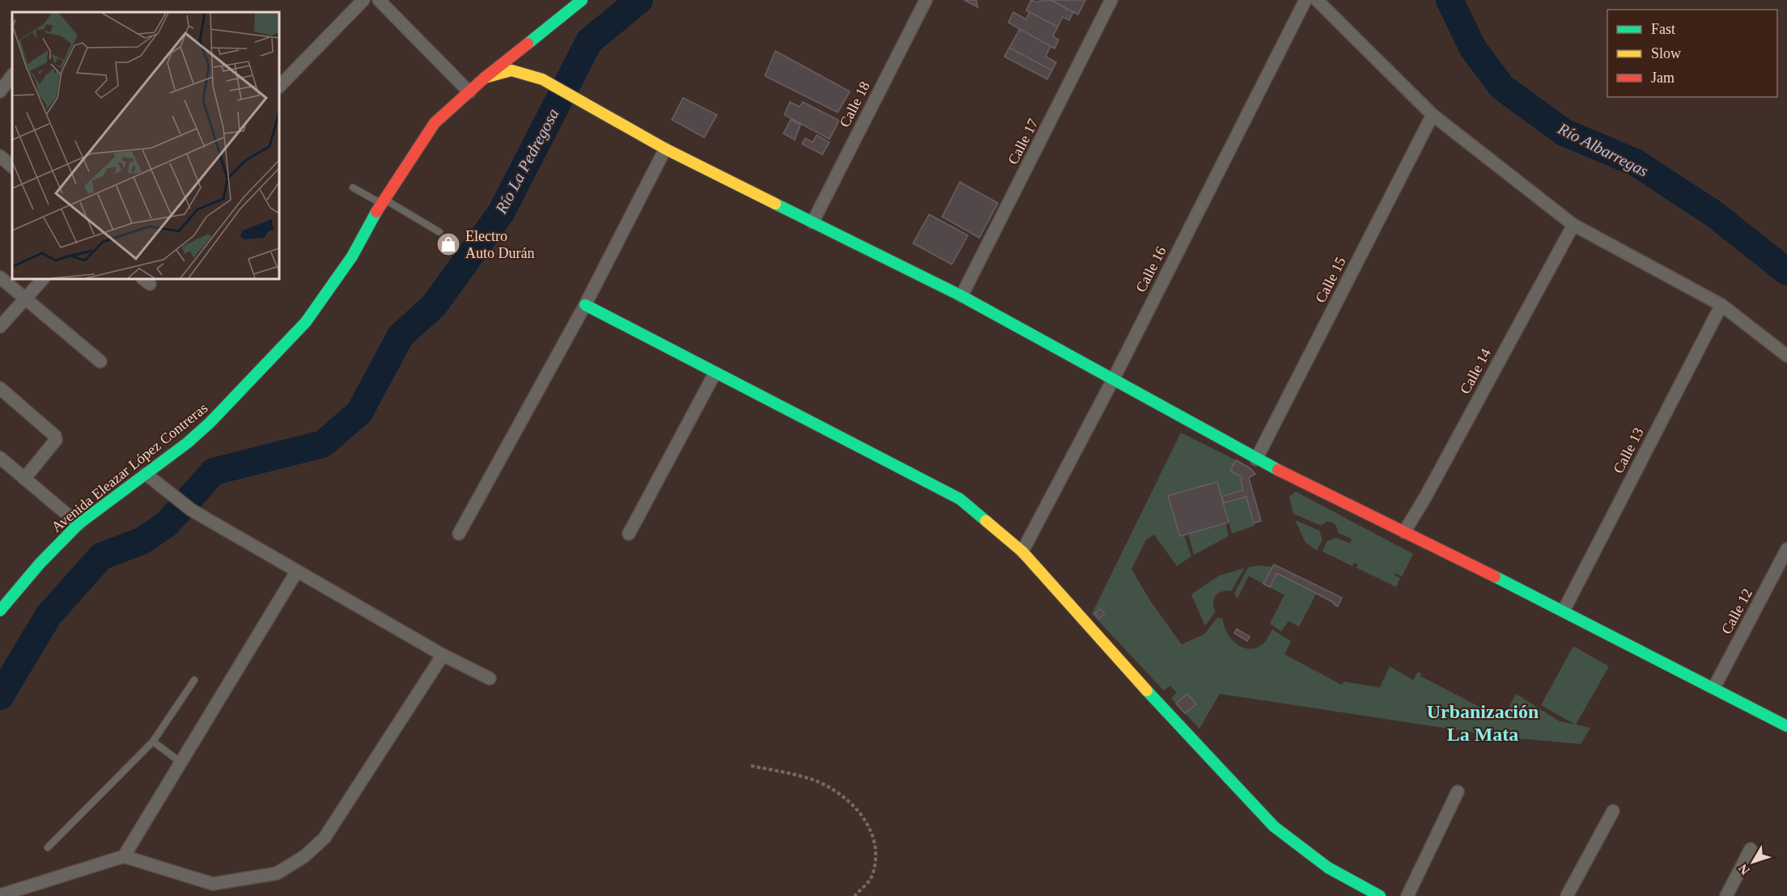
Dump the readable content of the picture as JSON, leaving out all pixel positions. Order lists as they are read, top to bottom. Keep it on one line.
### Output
{"streets":{"street":["Calle 18","Calle 17","Calle 16","Calle 15","Calle 14","Calle 13","Avenida Eleazar López Contreras","Calle 12"]},"districts":["Urbanización La Mata"],"water":["Río Albarregas","Río La Pedregosa"],"places":{"shop":["Electro Auto Durán"]},"legend":["Fast","Slow","Jam"],"north":"bottom left"}
